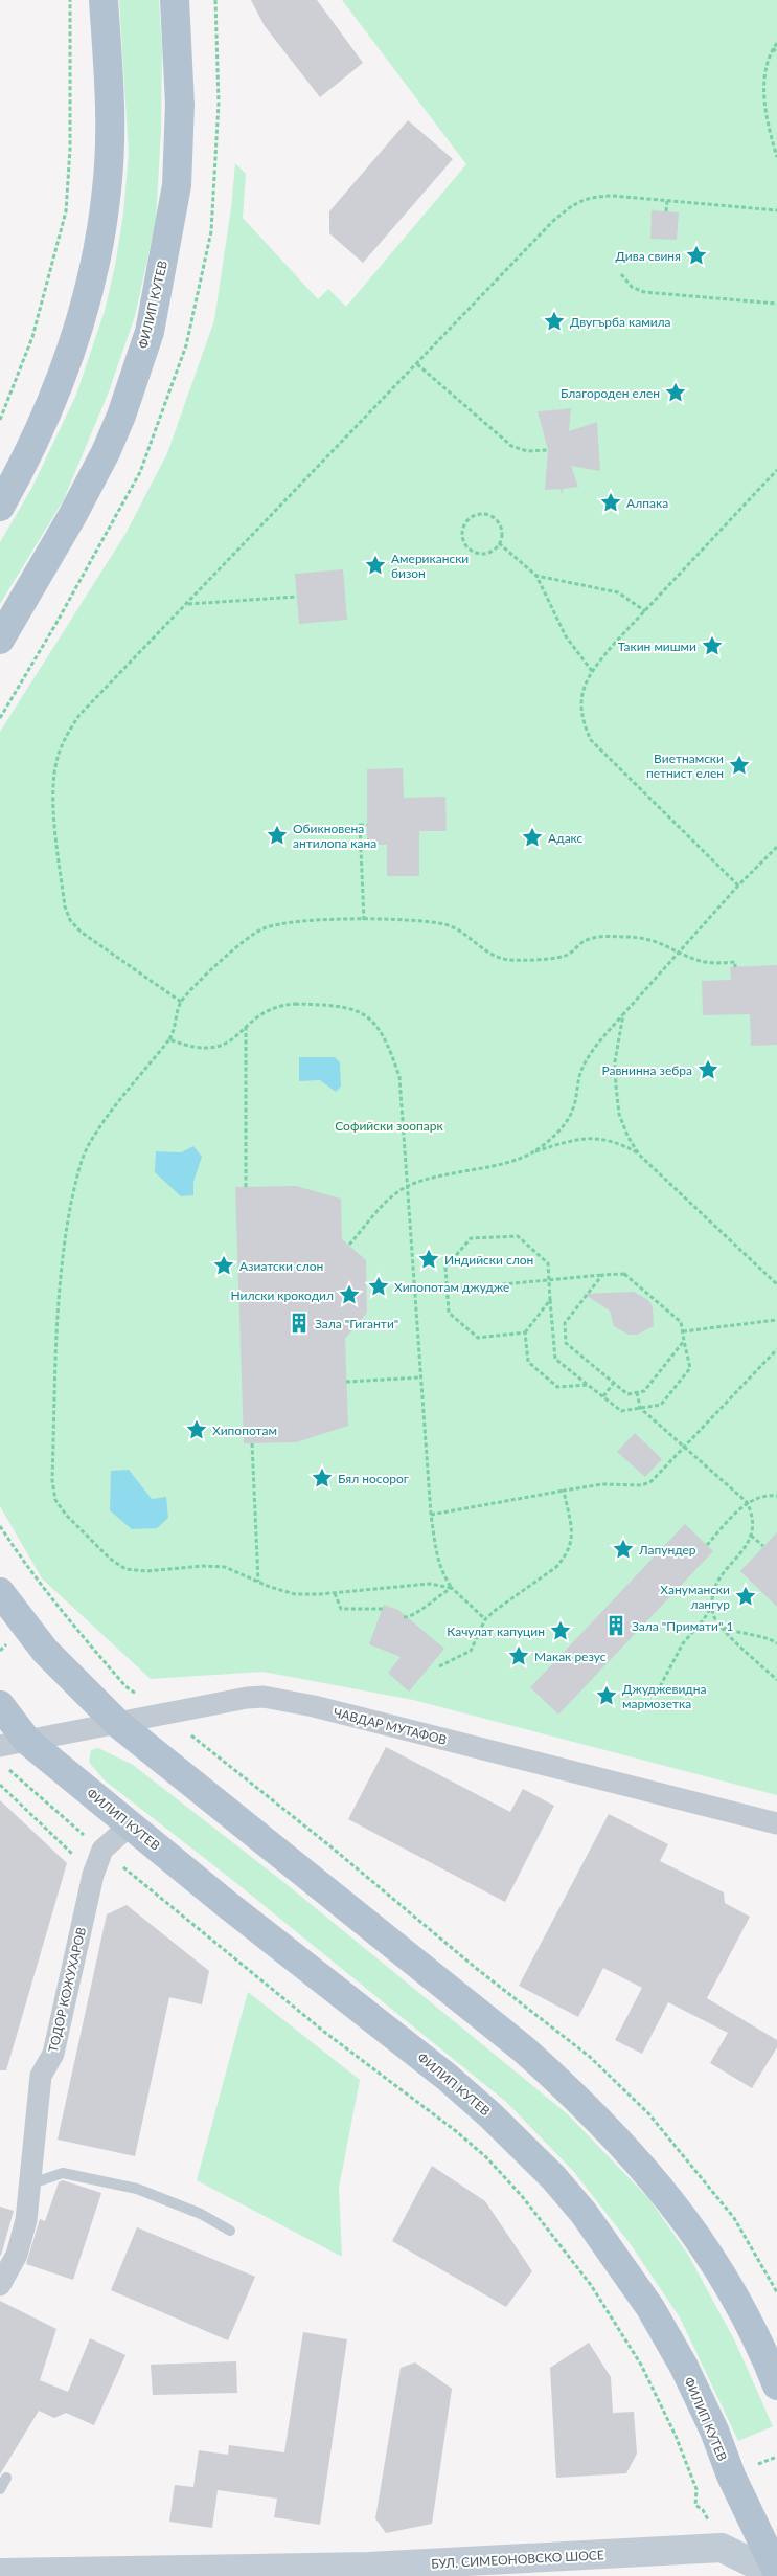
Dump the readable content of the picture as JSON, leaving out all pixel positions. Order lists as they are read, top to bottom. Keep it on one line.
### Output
{"streets":{"main road":["ФИЛИП КУТЕВ","БУЛ. СИМЕОНОВСКО ШОСЕ"],"street":["ЧАВДАР МУТАФОВ","ТОДОР КОЖУХАРОВ"]},"crossings":[["ФИЛИП КУТЕВ","ЧАВДАР МУТАФОВ"],["ФИЛИП КУТЕВ","ТОДОР КОЖУХАРОВ"],["ФИЛИП КУТЕВ","БУЛ. СИМЕОНОВСКО ШОСЕ"]],"parks":["Софийски зоопарк"],"places":{"place":["Дива свиня","Двугърба камила","Благороден елен","Алпака","Американски бизон","Такин мишми","Виетнамски петнист елен","Обикновена антилопа кана","Адакс","Равнинна зебра","Индийски слон","Азиатски слон","Хипопотам джудже","Нилски крокодил","Хипопотам","Бял носорог","Лапундер","Ханумански лангур","Качулат капуцин","Макак резус","Джуджевидна мармозетка"],"building":["Зала \"Гиганти\"","Зала \"Примати\" 1"]}}
